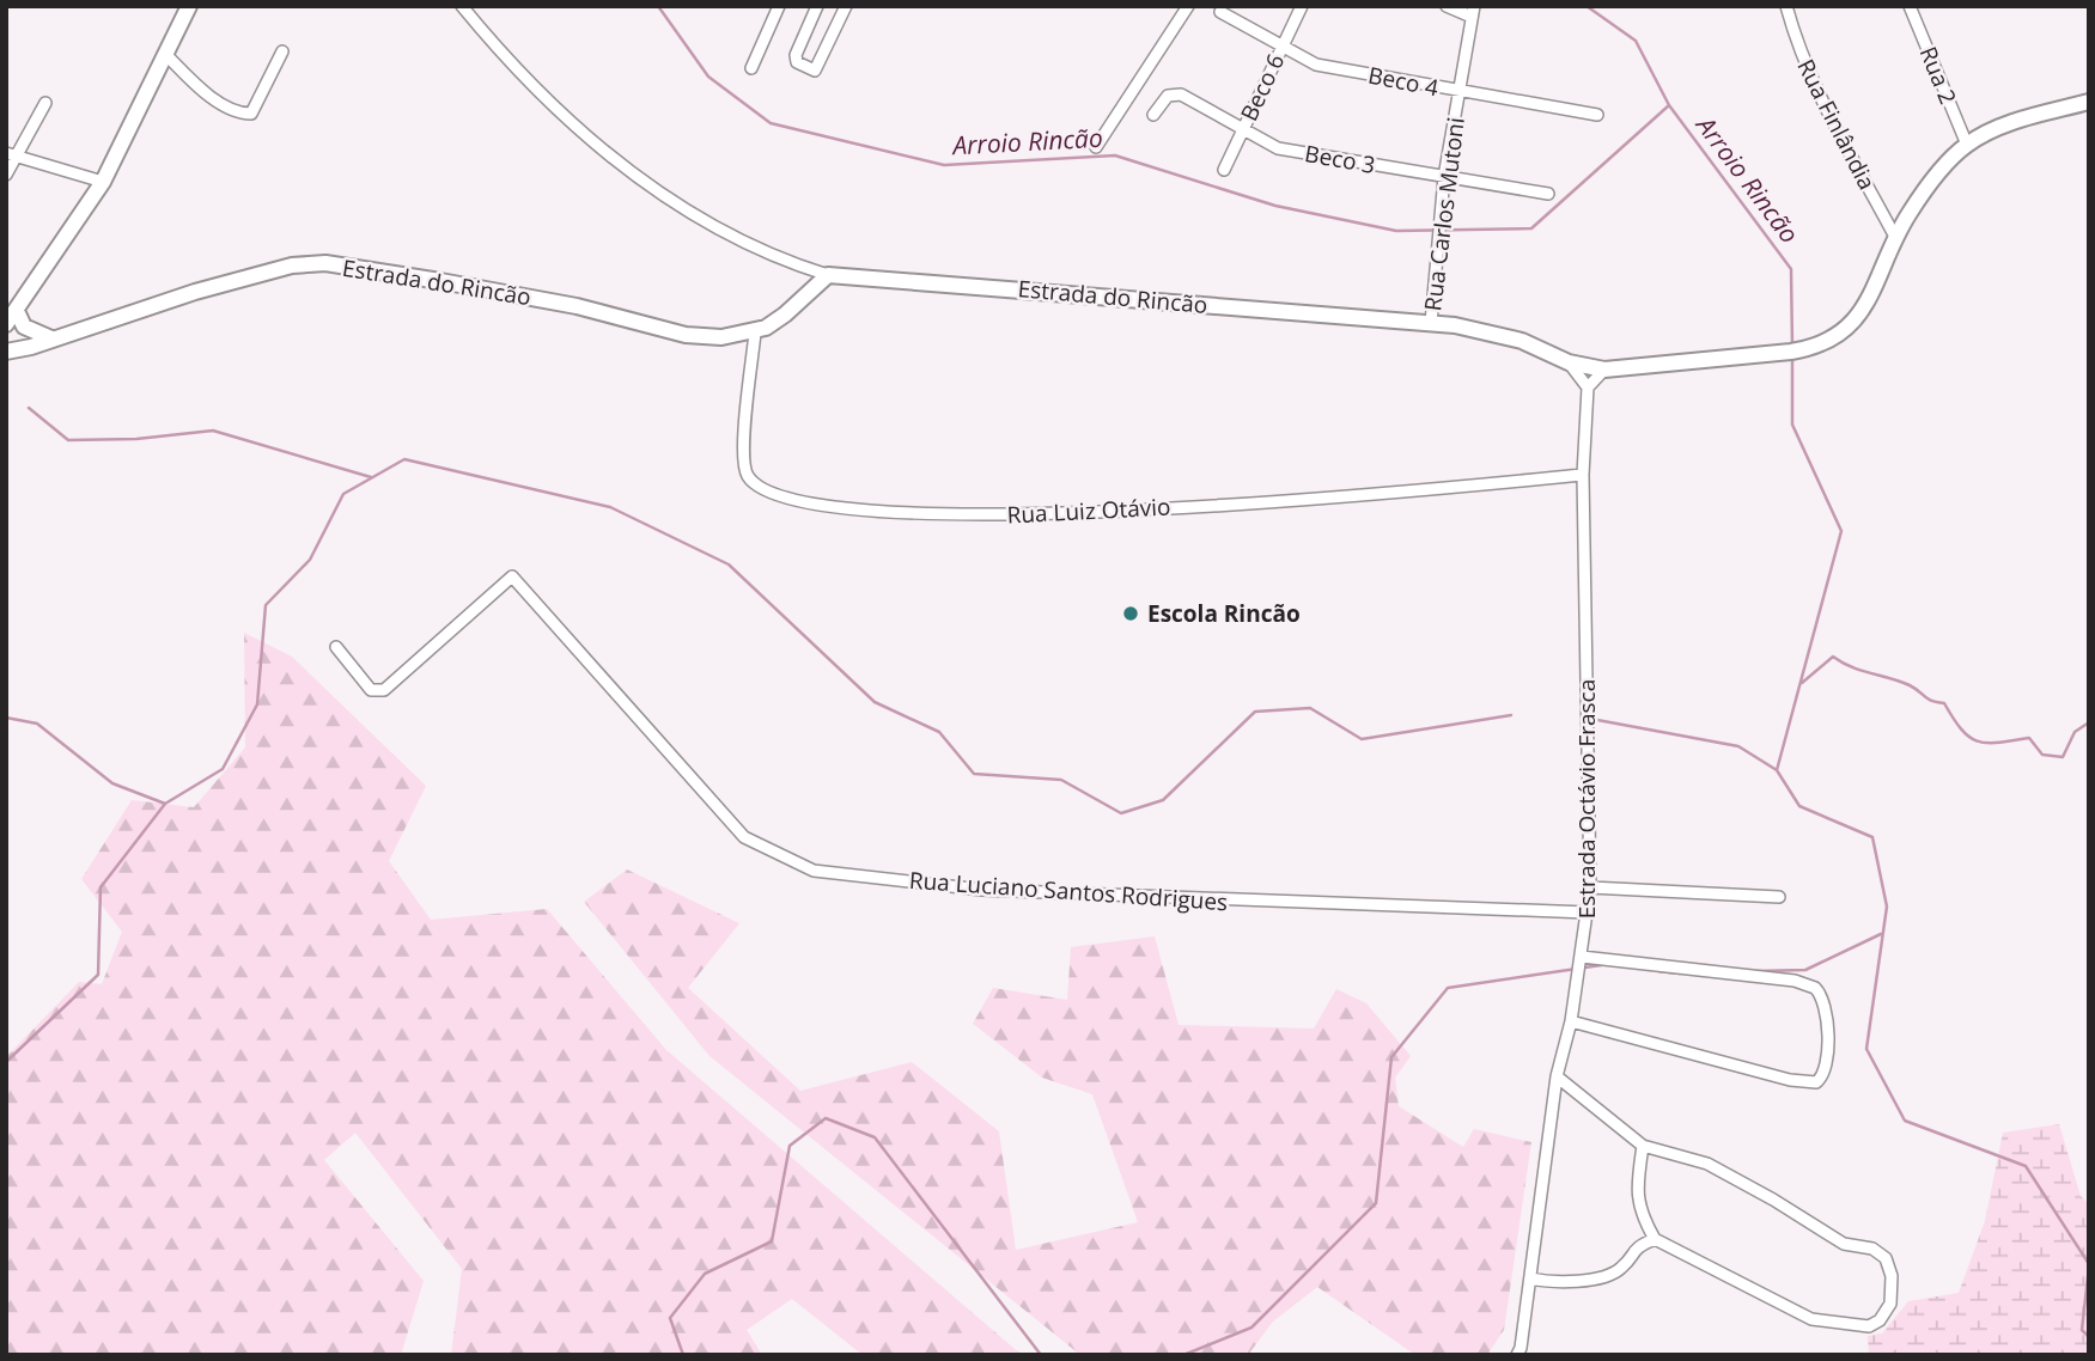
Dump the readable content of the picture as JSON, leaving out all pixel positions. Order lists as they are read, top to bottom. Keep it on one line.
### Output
{"streets":{"street":["Rua 2","Beco 4","Beco 6","Rua Finlândia","Beco 3","Rua Carlos Mutoni","Estrada do Rincão","Rua Luiz Otávio","Estrada Octávio Frasca","Rua Luciano Santos Rodrigues"]},"crossings":[["Rua 2","Estrada do Rincão"],["Beco 4","Beco 6"],["Beco 4","Rua Carlos Mutoni"],["Beco 6","Beco 3"],["Rua Finlândia","Estrada do Rincão"],["Beco 3","Rua Carlos Mutoni"],["Rua Carlos Mutoni","Estrada do Rincão"],["Estrada do Rincão","Rua Luiz Otávio"],["Rua Luiz Otávio","Estrada Octávio Frasca"],["Estrada Octávio Frasca","Rua Luciano Santos Rodrigues"]],"water":["Arroio Rincão"],"places":["Escola Rincão"]}
